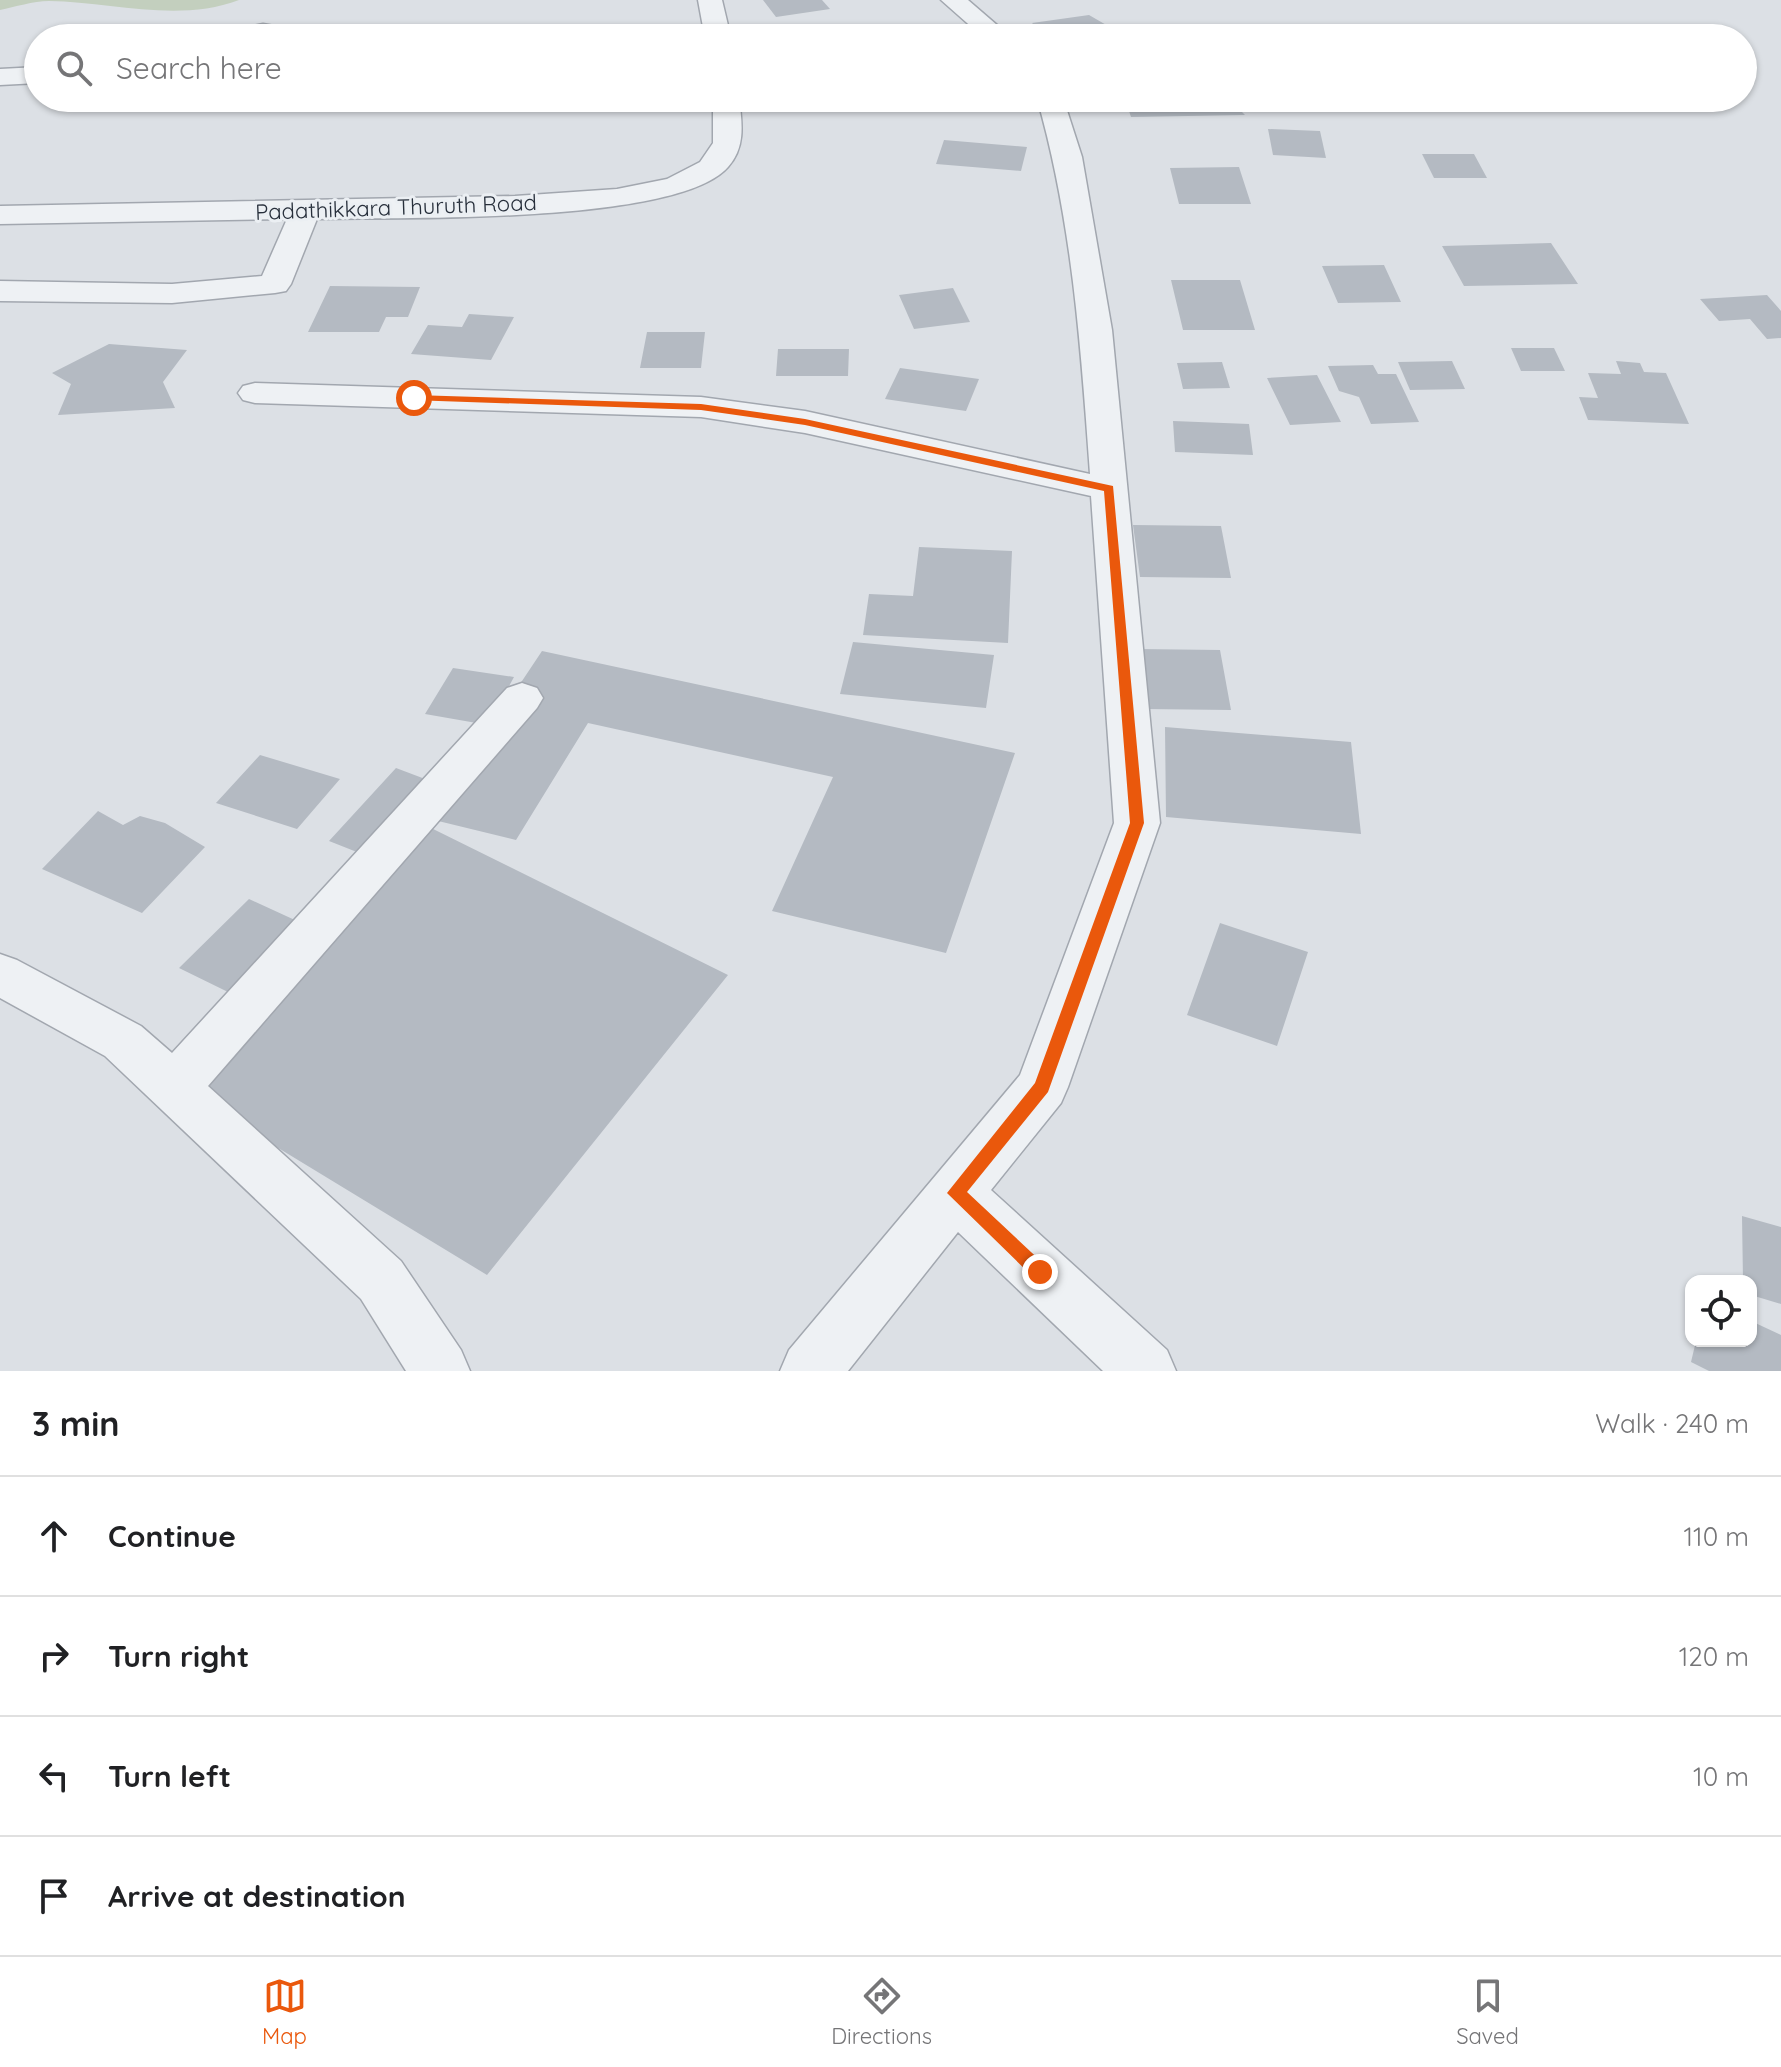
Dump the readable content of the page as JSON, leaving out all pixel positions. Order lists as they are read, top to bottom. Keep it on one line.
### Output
{"streets":{"street":["Padathikkara Thuruth Road"]},"page":{"search":"Search here","heading":["3 min","Walk · 240 m"],"list":[["Continue","110 m"],["Turn right","120 m"],["Turn left","10 m"],"Arrive at destination"],"nav":["Map","Directions","Saved"]}}
